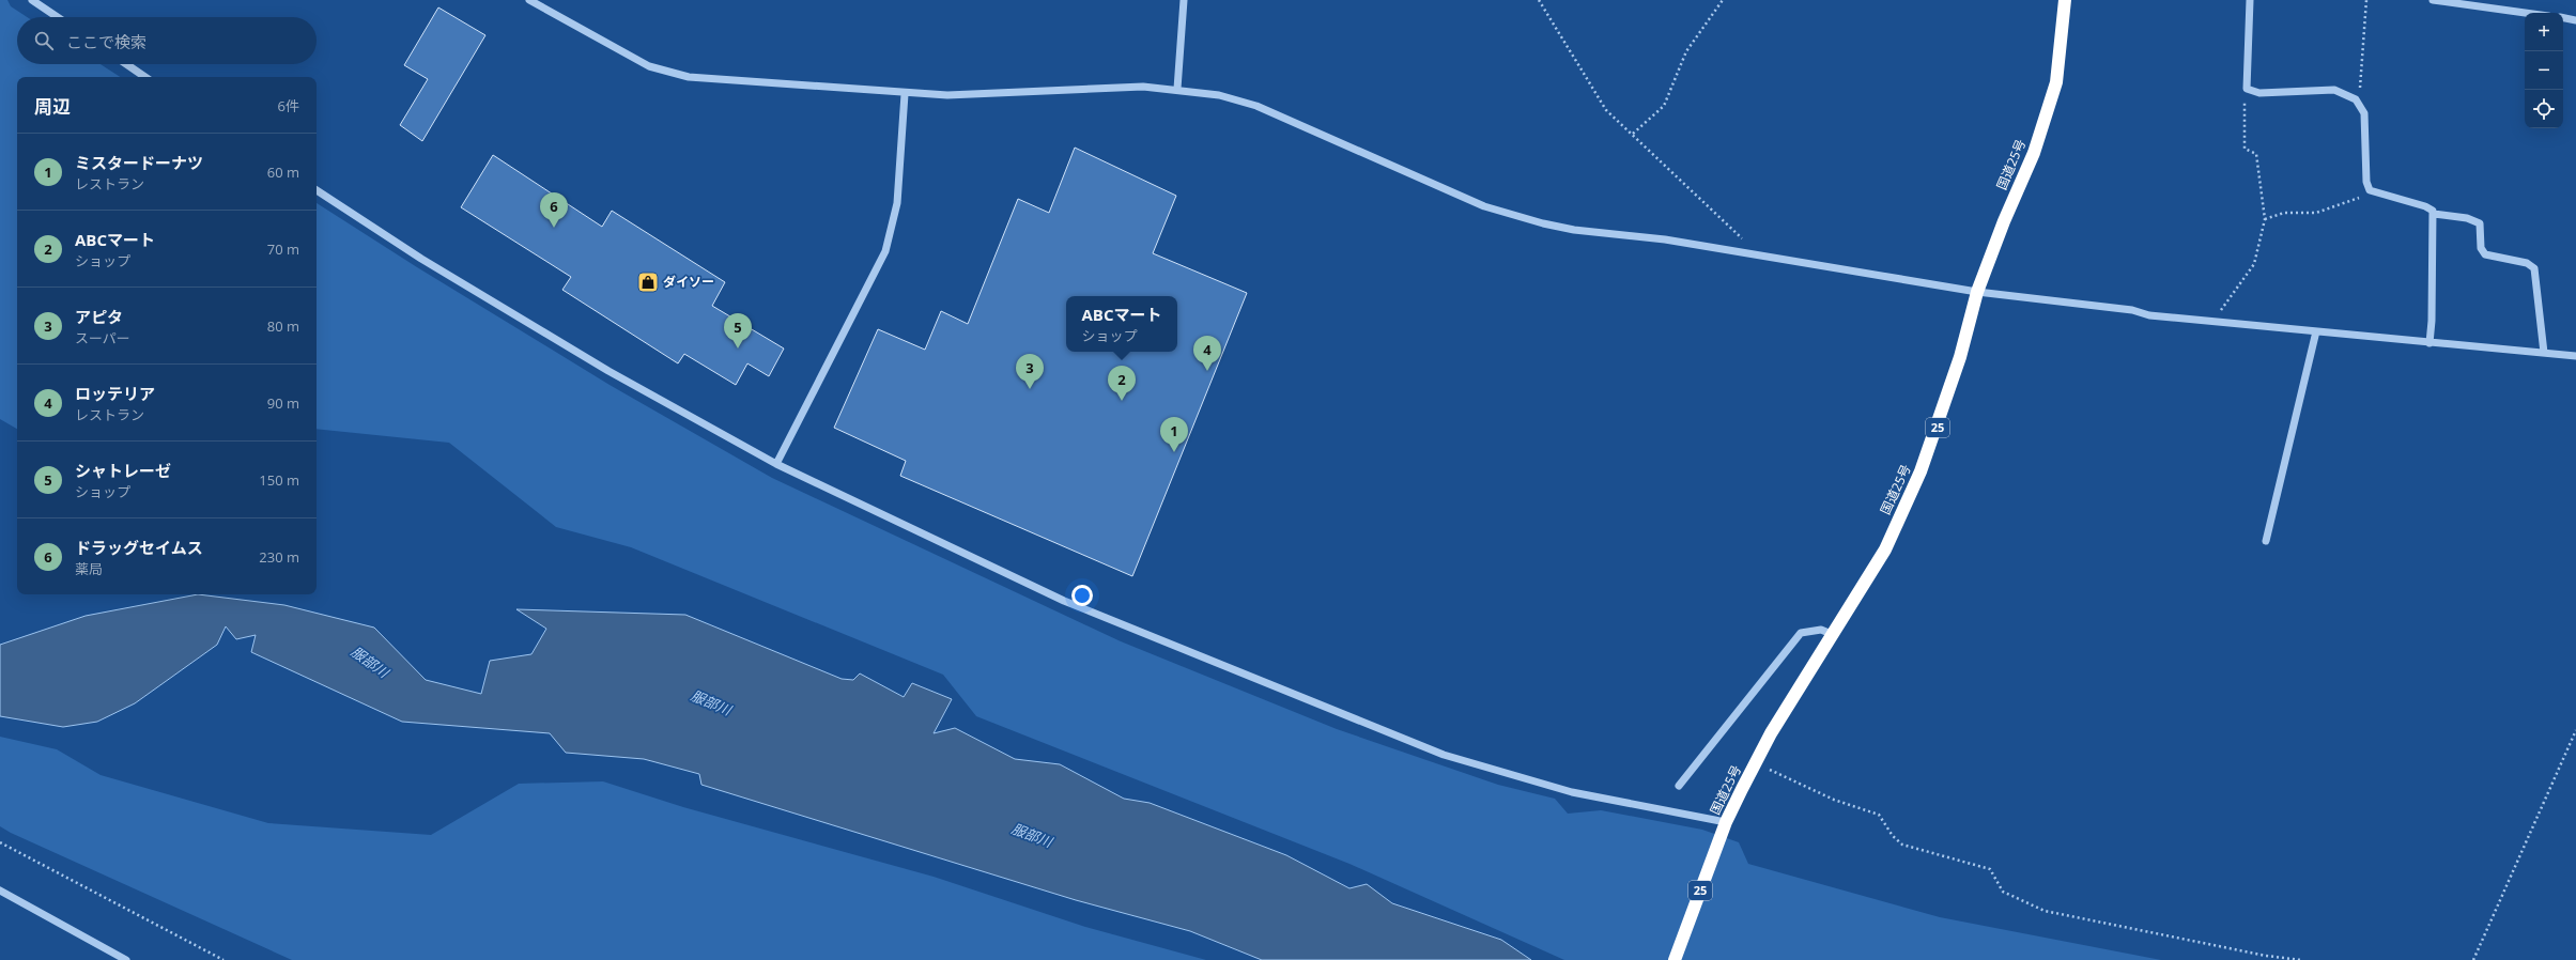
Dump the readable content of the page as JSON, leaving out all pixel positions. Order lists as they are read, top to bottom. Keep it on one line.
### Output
{"streets":{"highway":["国道25号","25"]},"water":["服部川"],"places":{"shop":["ダイソー"]},"page":{"map_buttons":["+","−"],"search":"ここで検索","heading":["周辺","6件"],"list":[{"mark":"1","name":"ミスタードーナツ","note":"レストラン","value":"60 m"},{"mark":"2","name":"ABCマート","note":"ショップ","value":"70 m"},{"mark":"3","name":"アピタ","note":"スーパー","value":"80 m"},{"mark":"4","name":"ロッテリア","note":"レストラン","value":"90 m"},{"mark":"5","name":"シャトレーゼ","note":"ショップ","value":"150 m"},{"mark":"6","name":"ドラッグセイムス","note":"薬局","value":"230 m"}],"pins":["6","5","4","3","2","1"],"popup":["ABCマート","ショップ"]}}
